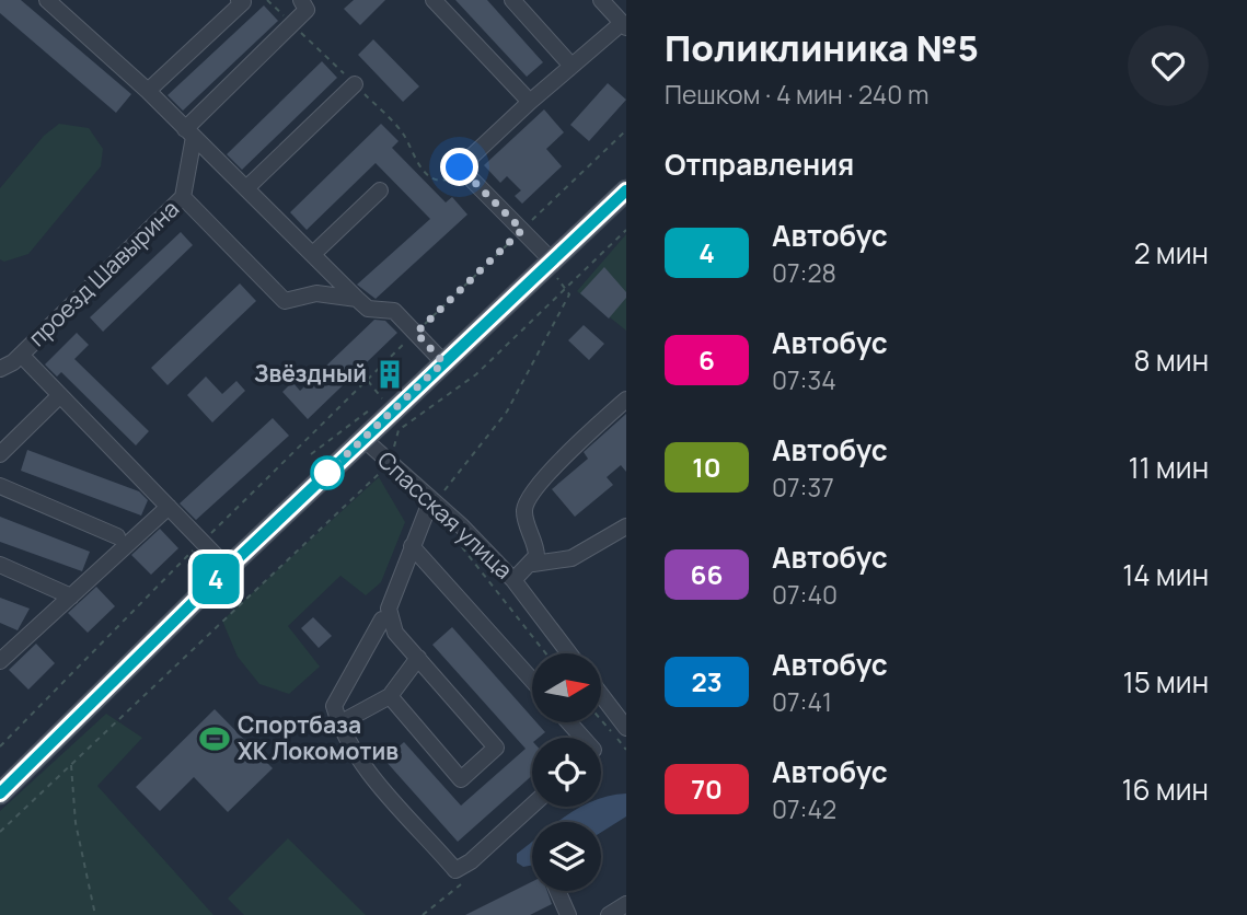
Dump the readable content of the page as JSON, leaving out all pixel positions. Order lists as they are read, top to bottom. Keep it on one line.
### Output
{"streets":{"street":["проезд Шавырина","Спасская улица"]},"places":{"building":["Звёздный"],"sports":["Спортбаза ХК Локомотив"]},"lines":["bus line 4"],"north":"right","page":{"on_map":"4","heading":[["Поликлиника №5","Пешком · 4 мин · 240 m"],"Отправления"],"list":[{"mark":"4","name":"Автобус","note":"07:28","value":"2 мин"},{"mark":"6","name":"Автобус","note":"07:34","value":"8 мин"},{"mark":"10","name":"Автобус","note":"07:37","value":"11 мин"},{"mark":"66","name":"Автобус","note":"07:40","value":"14 мин"},{"mark":"23","name":"Автобус","note":"07:41","value":"15 мин"},{"mark":"70","name":"Автобус","note":"07:42","value":"16 мин"}]}}
